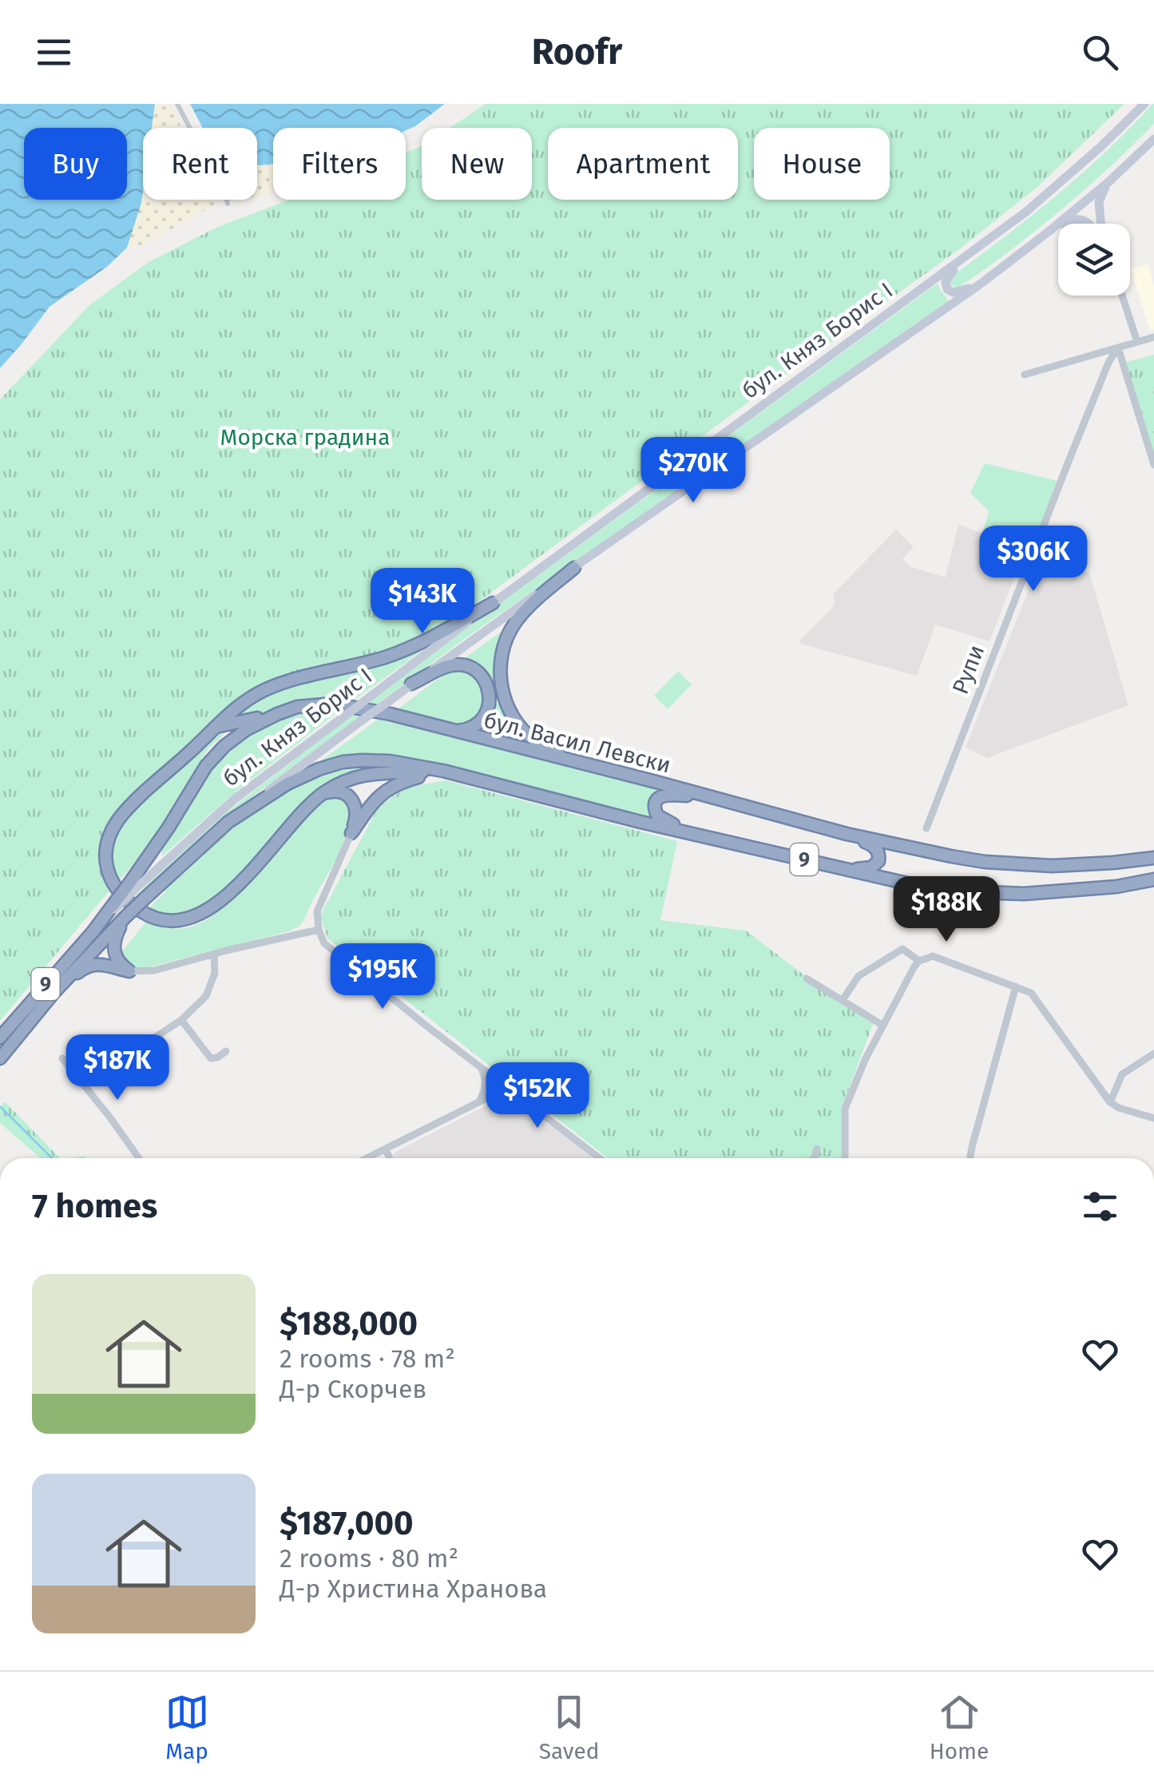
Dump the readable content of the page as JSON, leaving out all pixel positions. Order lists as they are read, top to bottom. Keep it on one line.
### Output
{"streets":{"highway":["бул. Княз Борис I","бул. Васил Левски","9"],"street":["Рупи"]},"crossings":[["бул. Княз Борис I","бул. Васил Левски"],["бул. Княз Борис I","9"]],"parks":["Морска градина"],"page":{"header":"Roofr","chip":["Buy","Rent","Filters","New","Apartment","House"],"price":["$270K","$306K","$143K","$188K","$195K","$187K","$152K"],"heading":"7 homes","list":[{"name":"$188,000","note":"2 rooms · 78 m² · Д-р Скорчев"},{"name":"$187,000","note":"2 rooms · 80 m² · Д-р Христина Хранова"}],"tabs":["Map","Saved","Home"]}}
